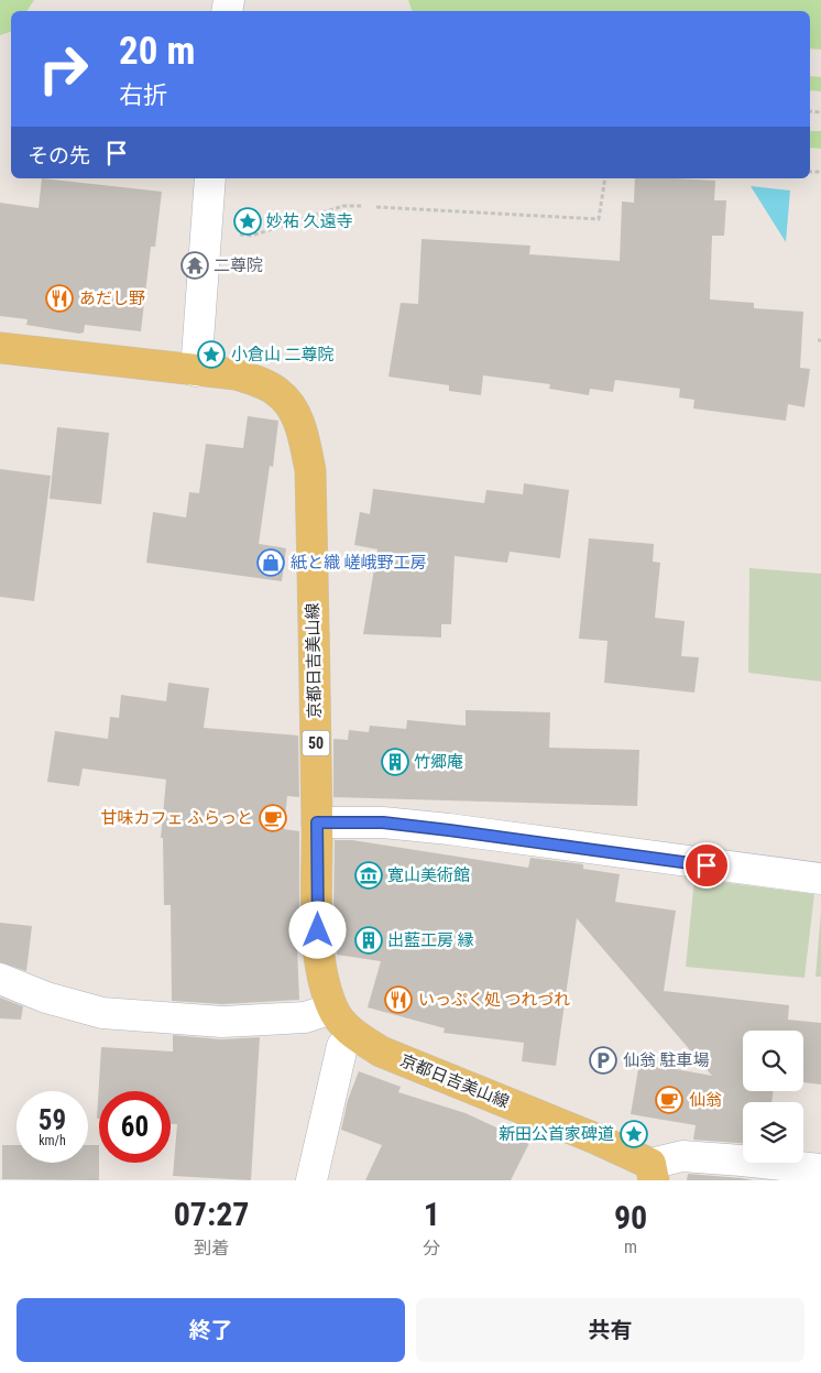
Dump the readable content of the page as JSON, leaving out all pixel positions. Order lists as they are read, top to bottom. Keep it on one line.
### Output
{"streets":{"main road":["京都日吉美山線","50"]},"places":{"place":["妙祐 久遠寺","小倉山 二尊院","新田公首家碑道"],"temple":["二尊院"],"restaurant":["あだし野","いっぷく処 つれづれ"],"shop":["紙と織 嵯峨野工房"],"building":["竹郷庵","出藍工房 縁"],"cafe":["甘味カフェ ふらっと","仙翁"],"museum":["寛山美術館"],"parking":["仙翁 駐車場"]},"page":{"turn":["20 m","右折"],"then":"その先","speed":"59 km/h","limit":"60","eta":["07:27","到着","1","分","90","m"],"buttons":["終了","共有"]}}
